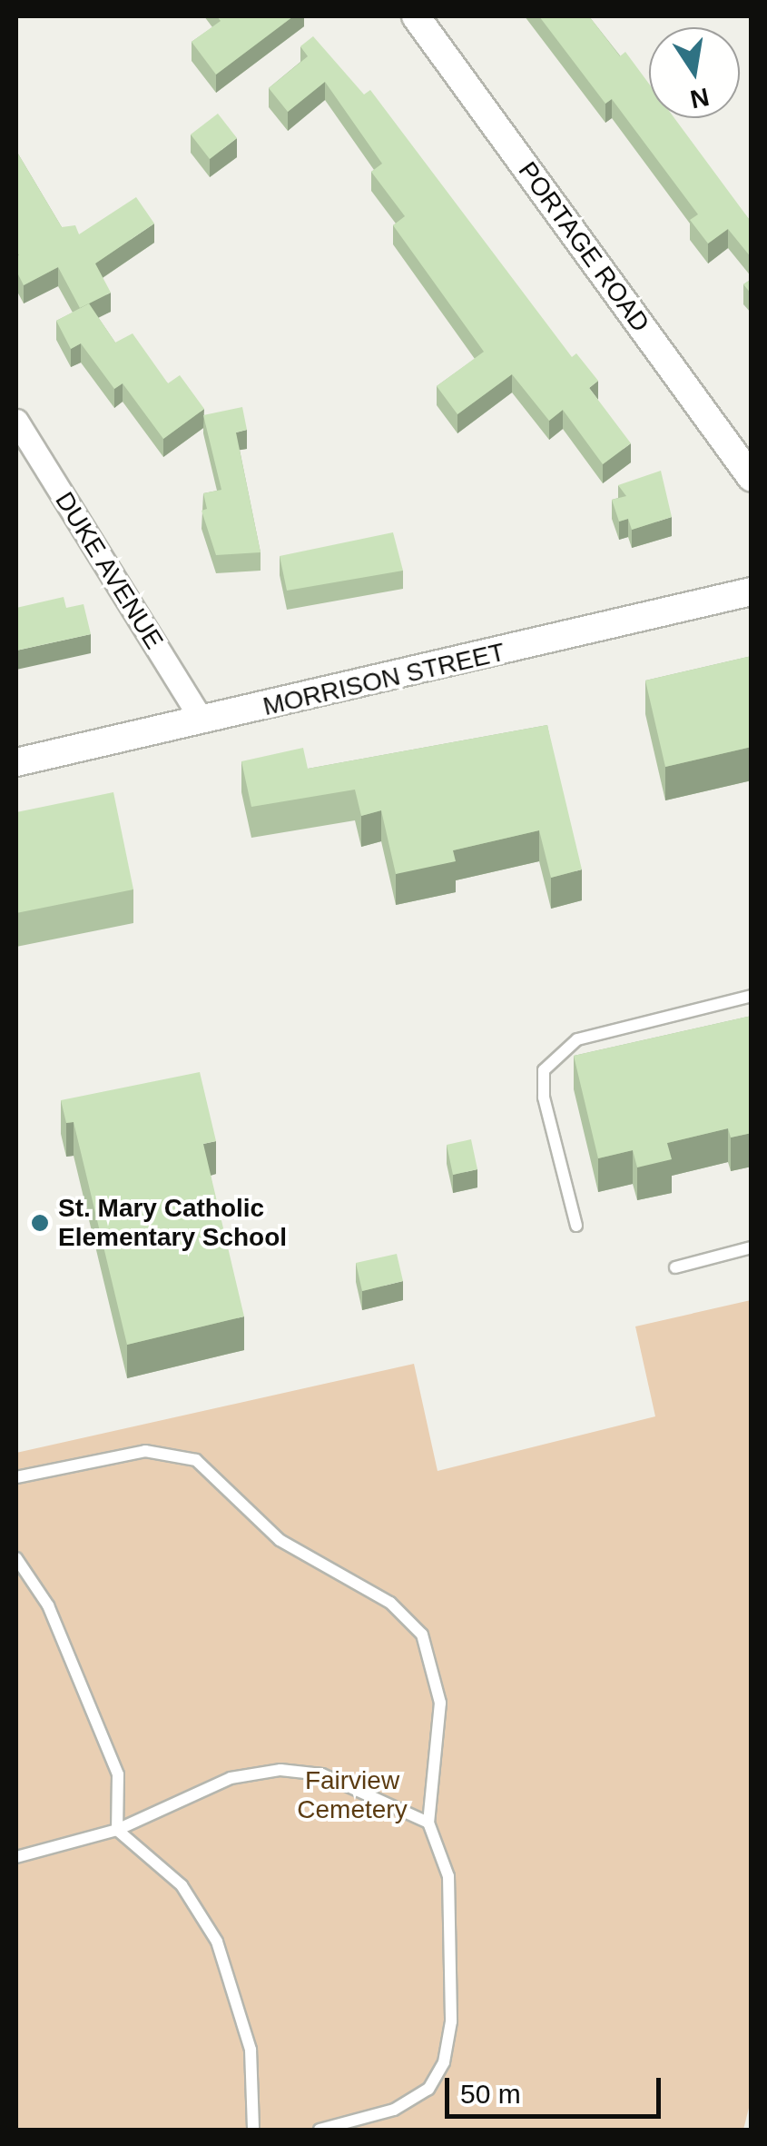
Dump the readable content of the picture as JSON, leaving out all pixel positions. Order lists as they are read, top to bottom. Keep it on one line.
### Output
{"streets":{"street":["PORTAGE ROAD","DUKE AVENUE","MORRISON STREET"]},"crossings":[["DUKE AVENUE","MORRISON STREET"]],"parks":["Fairview Cemetery"],"places":["St. Mary Catholic Elementary School"],"scale_bar":"50 m","north":"bottom"}
